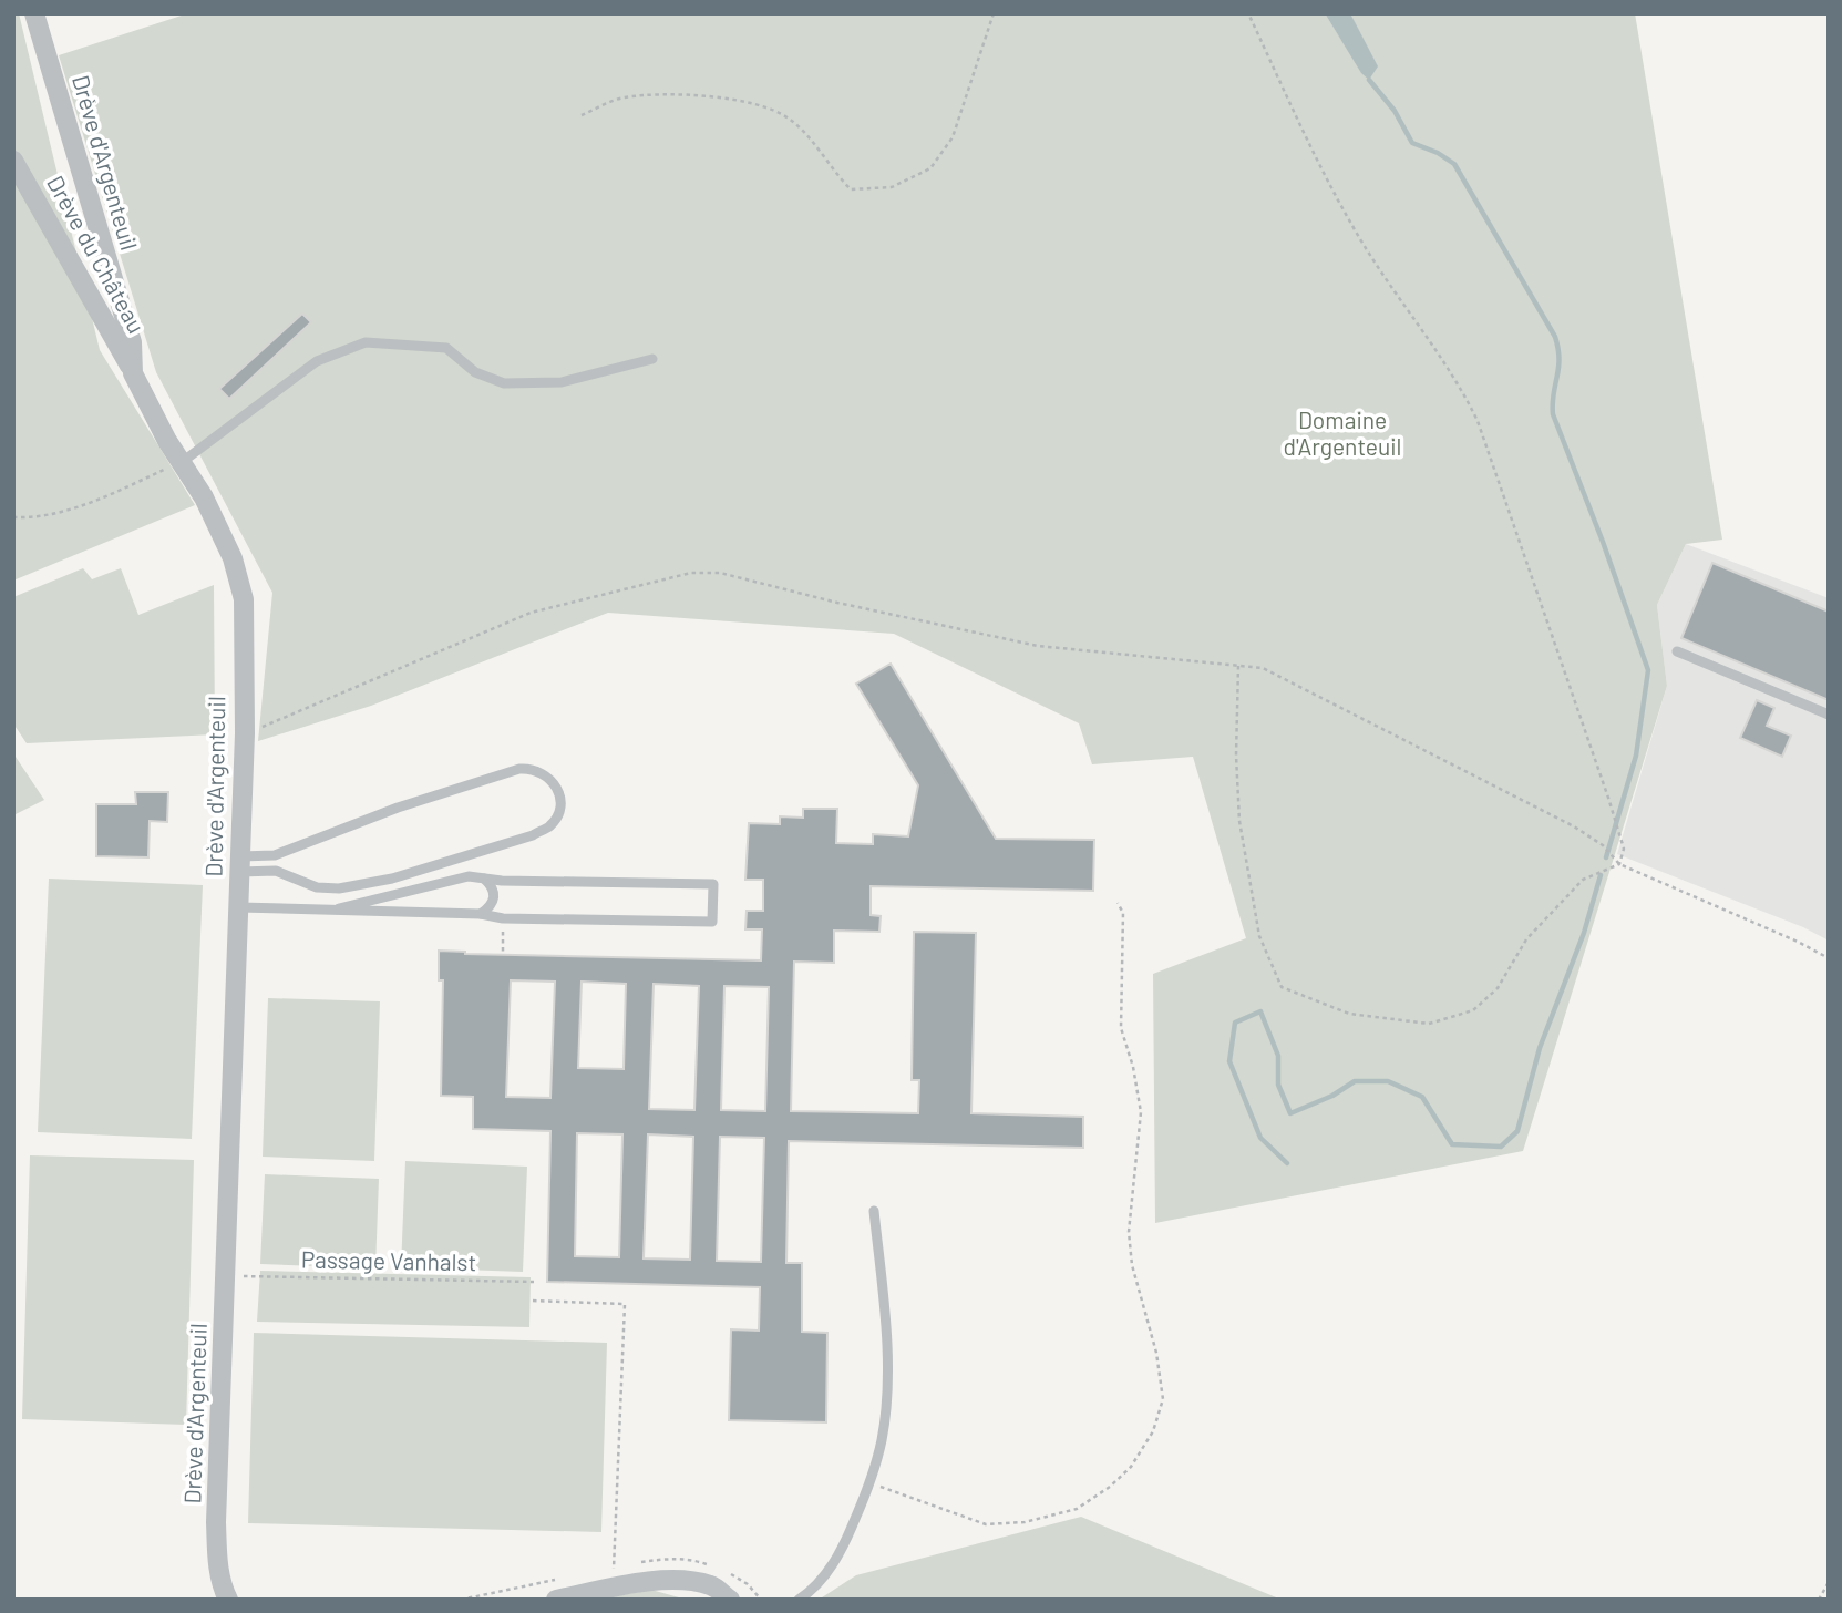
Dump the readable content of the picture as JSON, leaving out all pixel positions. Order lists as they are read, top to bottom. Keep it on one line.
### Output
{"streets":{"street":["Drève d'Argenteuil","Drève du Château"],"path":["Passage Vanhalst"]},"crossings":[["Drève d'Argenteuil","Drève du Château"]],"parks":["Domaine d'Argenteuil"]}
